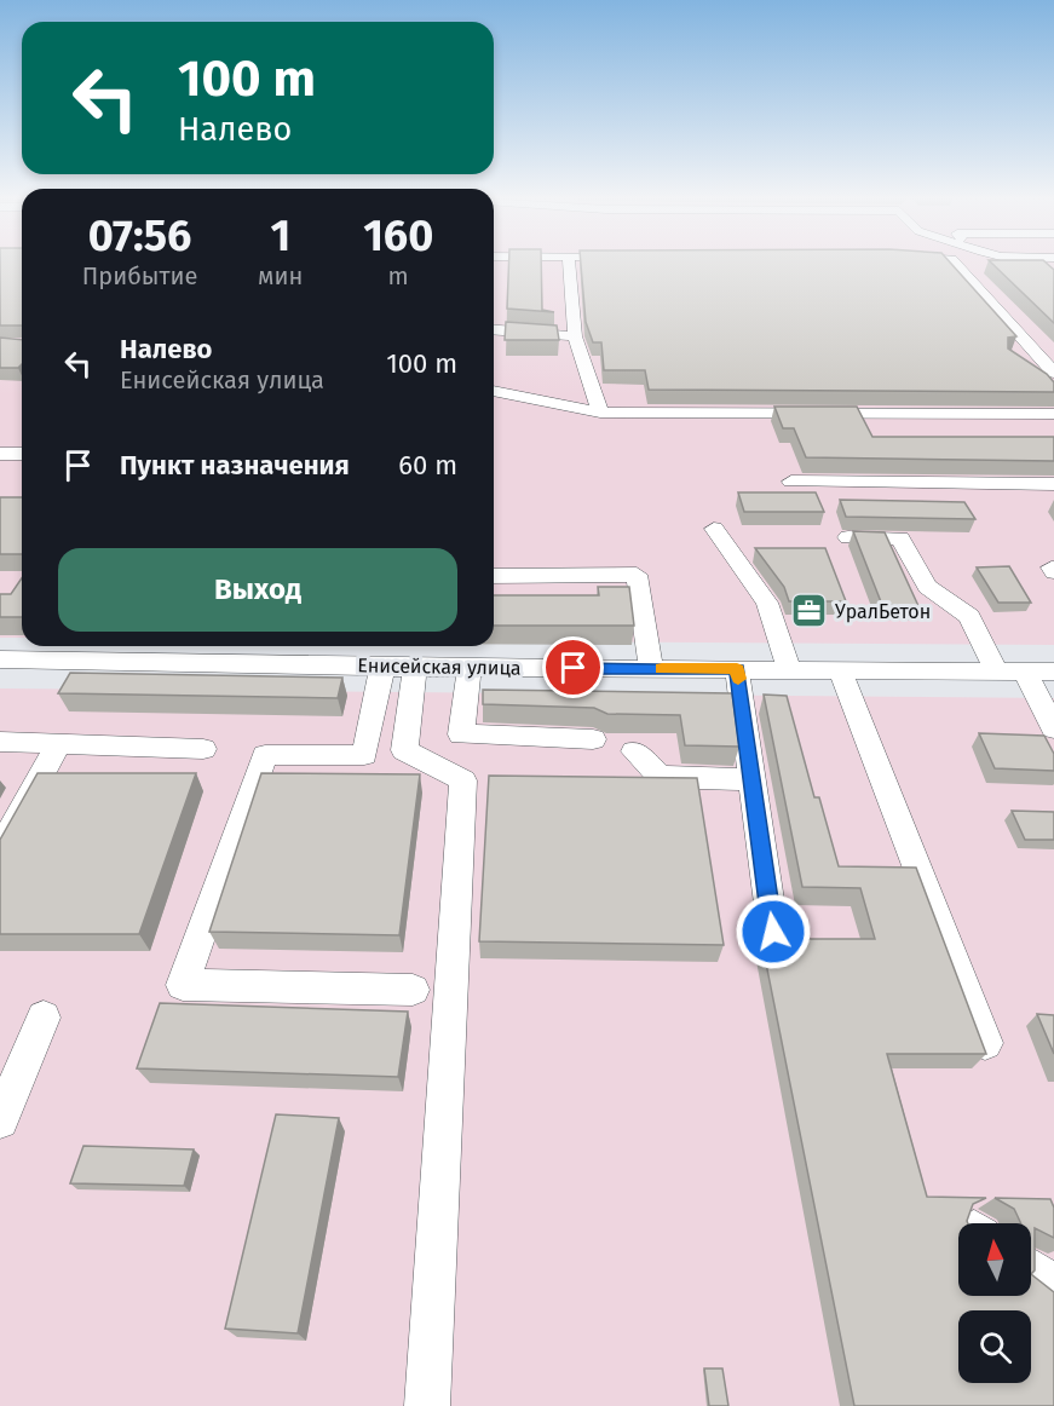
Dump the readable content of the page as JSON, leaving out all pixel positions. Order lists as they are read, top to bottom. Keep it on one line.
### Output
{"streets":{"street":["Енисейская улица"]},"places":{"office":["УралБетон"]},"north":"top","page":{"turn":["100 m","Налево"],"eta":["07:56","Прибытие","1","мин","160","m"],"list":[{"name":"Налево","note":"Енисейская улица","value":"100 m"},{"name":"Пункт назначения","value":"60 m"}],"buttons":"Выход"}}
